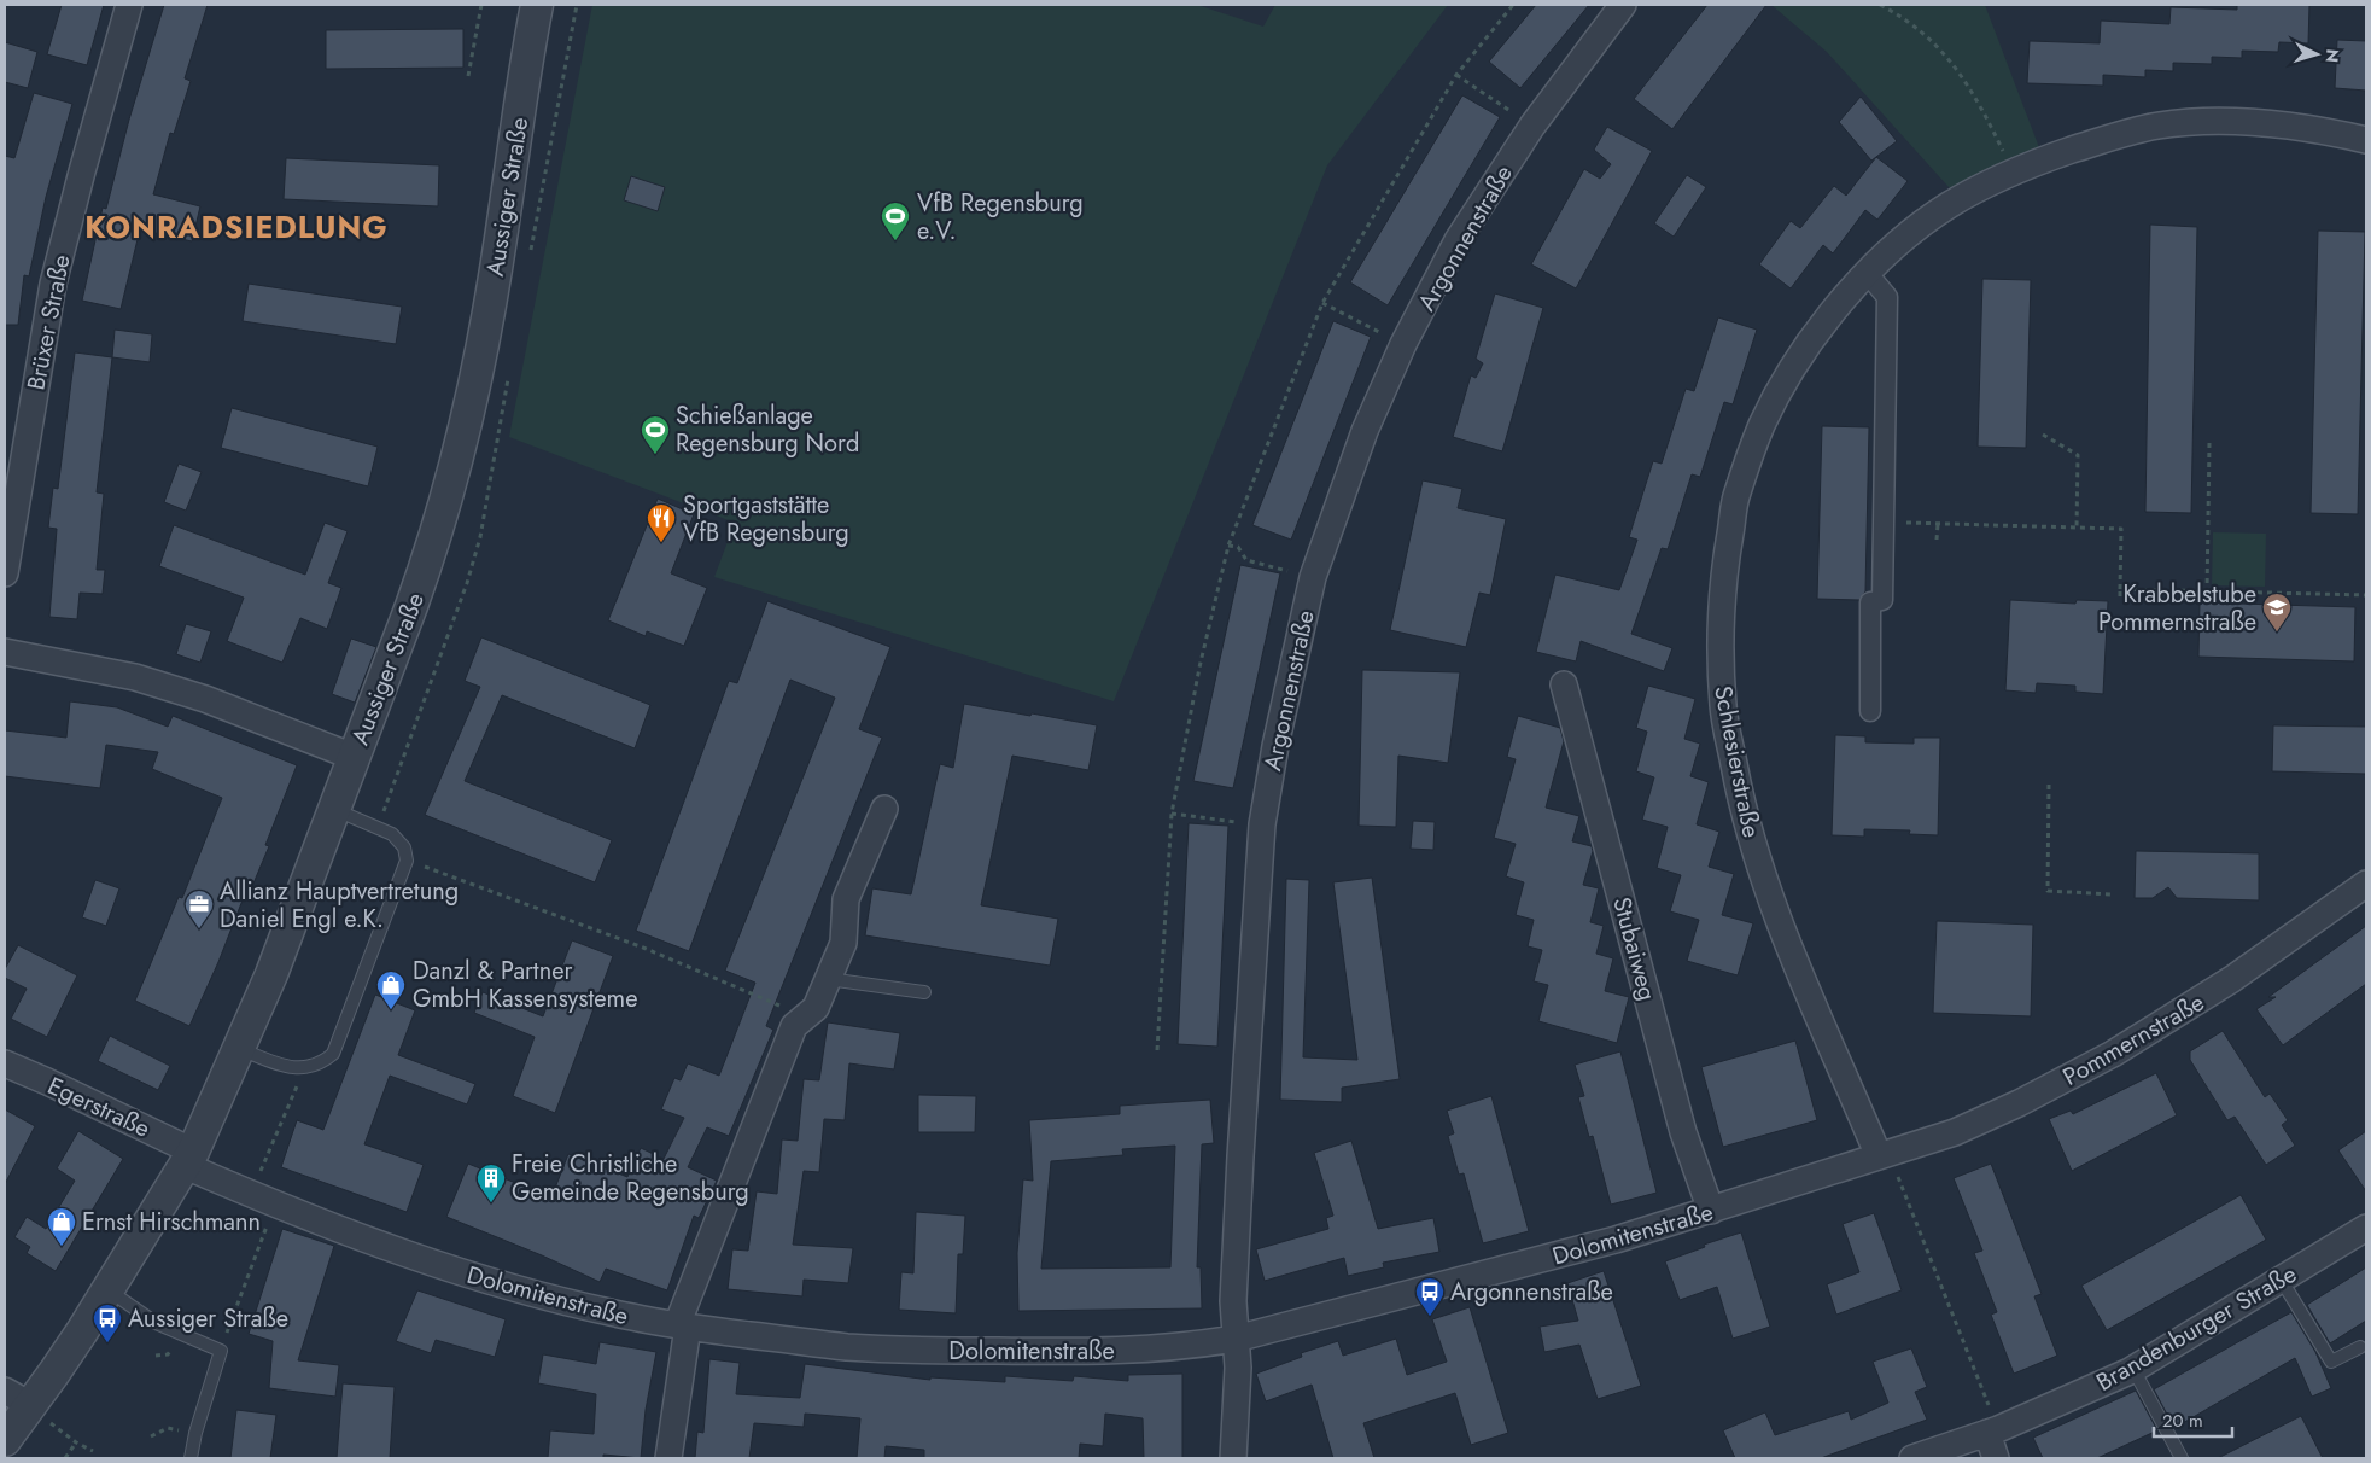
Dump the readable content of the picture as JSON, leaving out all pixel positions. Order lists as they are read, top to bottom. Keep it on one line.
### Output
{"streets":{"street":["Aussiger Straße","Argonnenstraße","Brüxer Straße","Schlesierstraße","Stubaiweg","Pommernstraße","Egerstraße","Dolomitenstraße","Brandenburger Straße"]},"crossings":[["Aussiger Straße","Egerstraße"],["Aussiger Straße","Dolomitenstraße"],["Argonnenstraße","Dolomitenstraße"],["Schlesierstraße","Pommernstraße"],["Schlesierstraße","Dolomitenstraße"],["Stubaiweg","Dolomitenstraße"],["Pommernstraße","Dolomitenstraße"],["Egerstraße","Dolomitenstraße"]],"districts":["KONRADSIEDLUNG"],"places":{"sports":["VfB Regensburg e.V.","Schießanlage Regensburg Nord"],"restaurant":["Sportgaststätte VfB Regensburg"],"school or university":["Krabbelstube Pommernstraße"],"office":["Allianz Hauptvertretung Daniel Engl e.K."],"shop":["Danzl & Partner GmbH Kassensysteme","Ernst Hirschmann"],"building":["Freie Christliche Gemeinde Regensburg"],"bus stop":["Argonnenstraße","Aussiger Straße"]},"scale_bar":"20 m","north":"right"}
